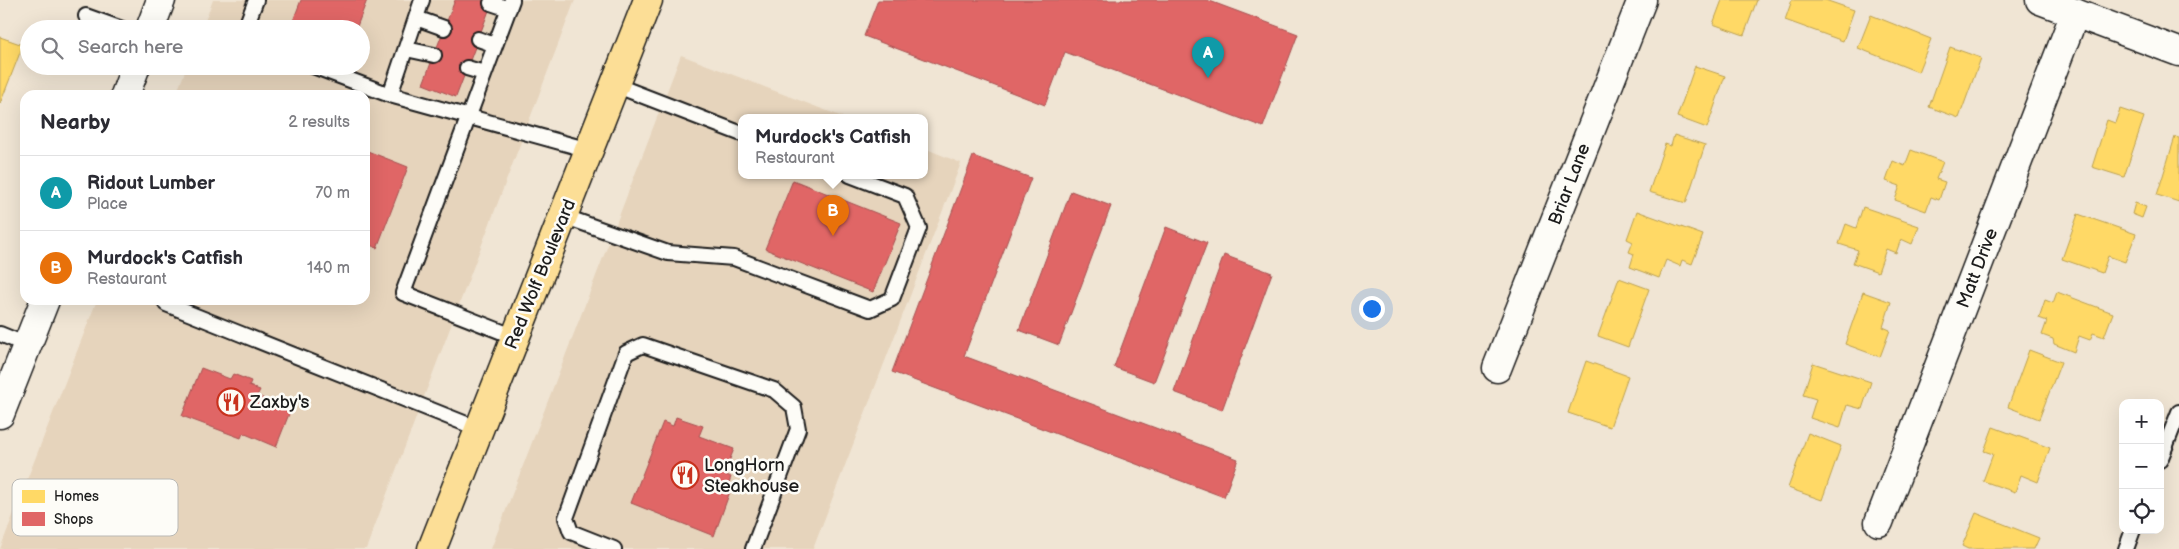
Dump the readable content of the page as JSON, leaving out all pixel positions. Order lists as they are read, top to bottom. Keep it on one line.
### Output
{"streets":{"highway":["Red Wolf Boulevard"],"street":["Briar Lane","Matt Drive"]},"places":{"restaurant":["Zaxby's","LongHorn Steakhouse"]},"legend":["Homes","Shops"],"page":{"search":"Search here","pins":["A","B"],"heading":["Nearby","2 results"],"popup":["Murdock's Catfish","Restaurant"],"list":[{"mark":"A","name":"Ridout Lumber","note":"Place","value":"70 m"},{"mark":"B","name":"Murdock's Catfish","note":"Restaurant","value":"140 m"}],"map_buttons":["+","−"]}}
